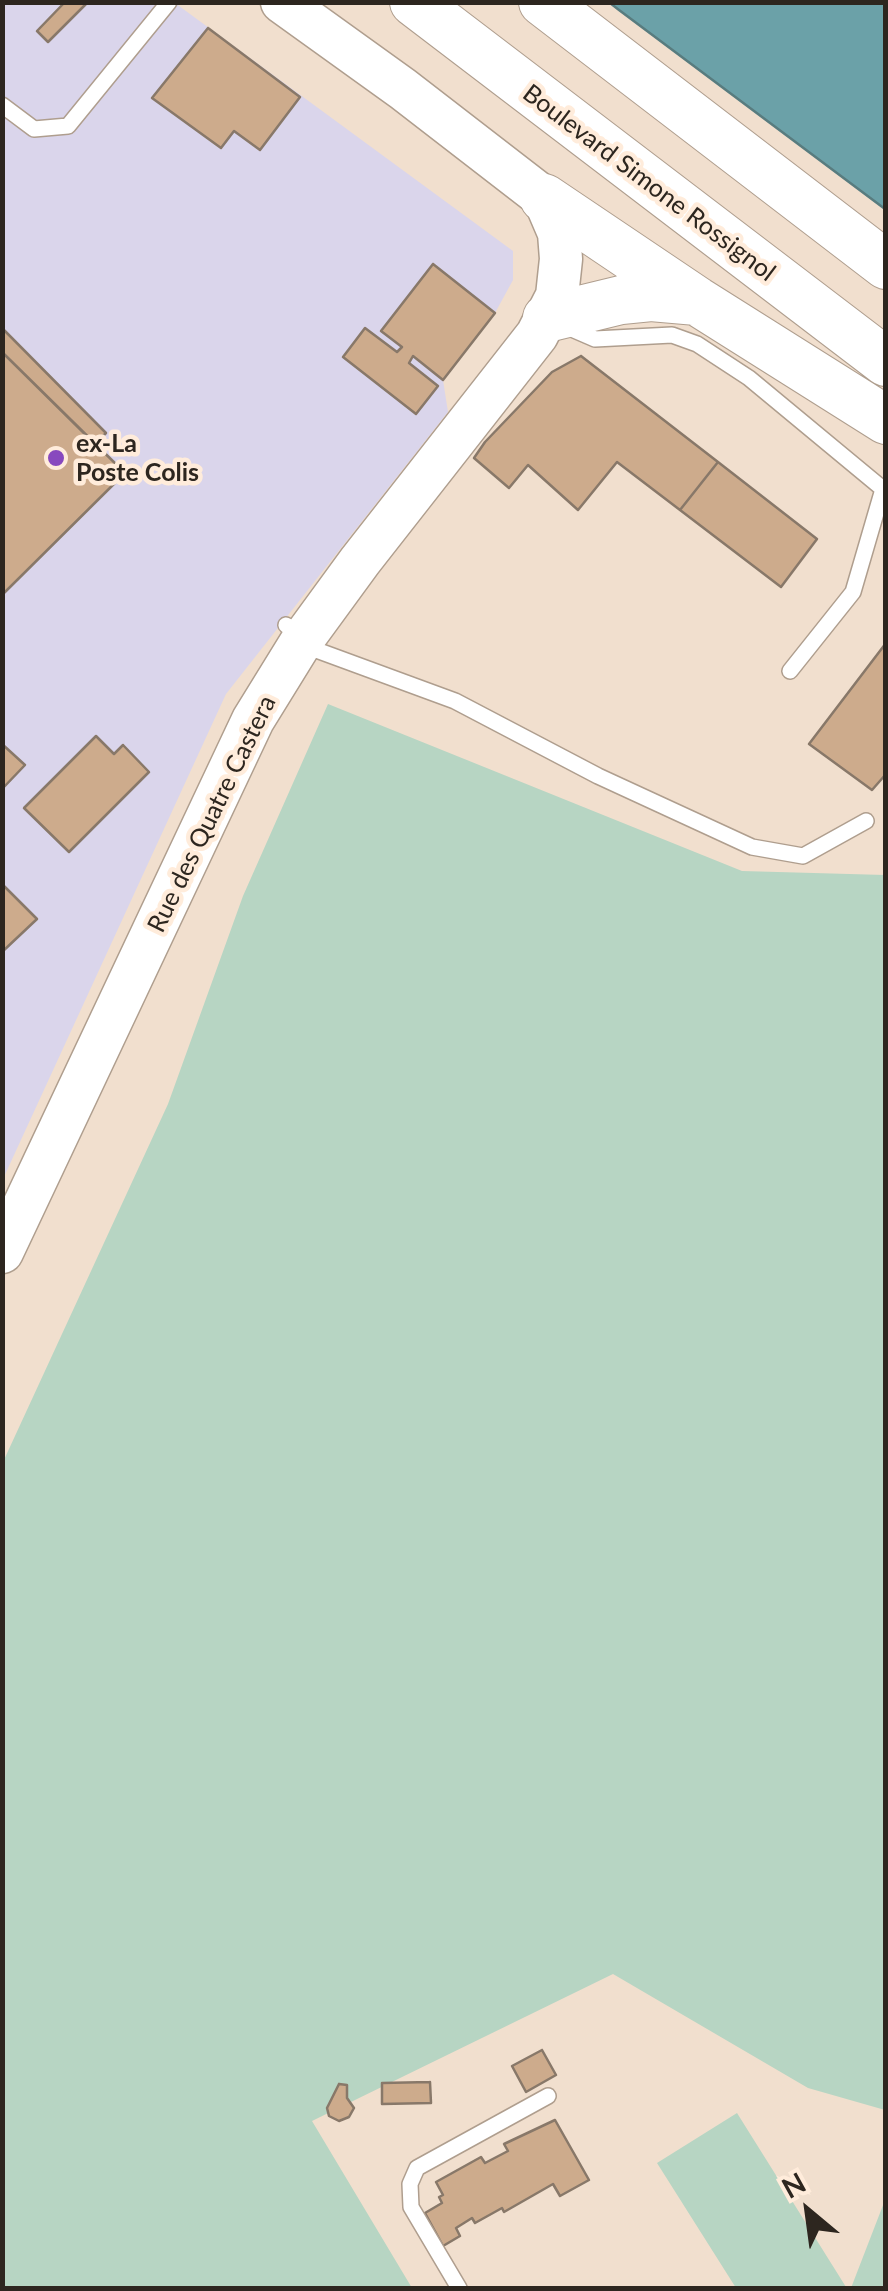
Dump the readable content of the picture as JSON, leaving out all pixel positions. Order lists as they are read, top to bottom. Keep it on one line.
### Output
{"streets":{"main road":["Boulevard Simone Rossignol"],"street":["Rue des Quatre Castera"]},"places":["ex-La Poste Colis"],"north":"top left"}
